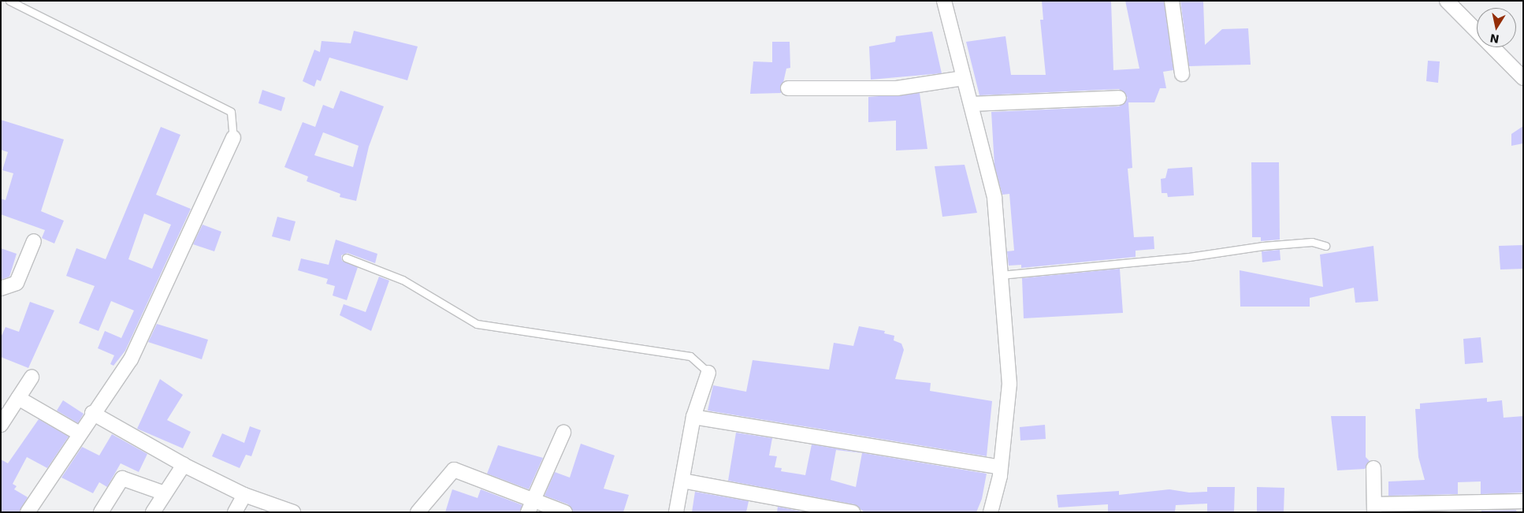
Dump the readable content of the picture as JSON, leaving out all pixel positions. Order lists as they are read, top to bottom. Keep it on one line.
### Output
{"north":"bottom"}
